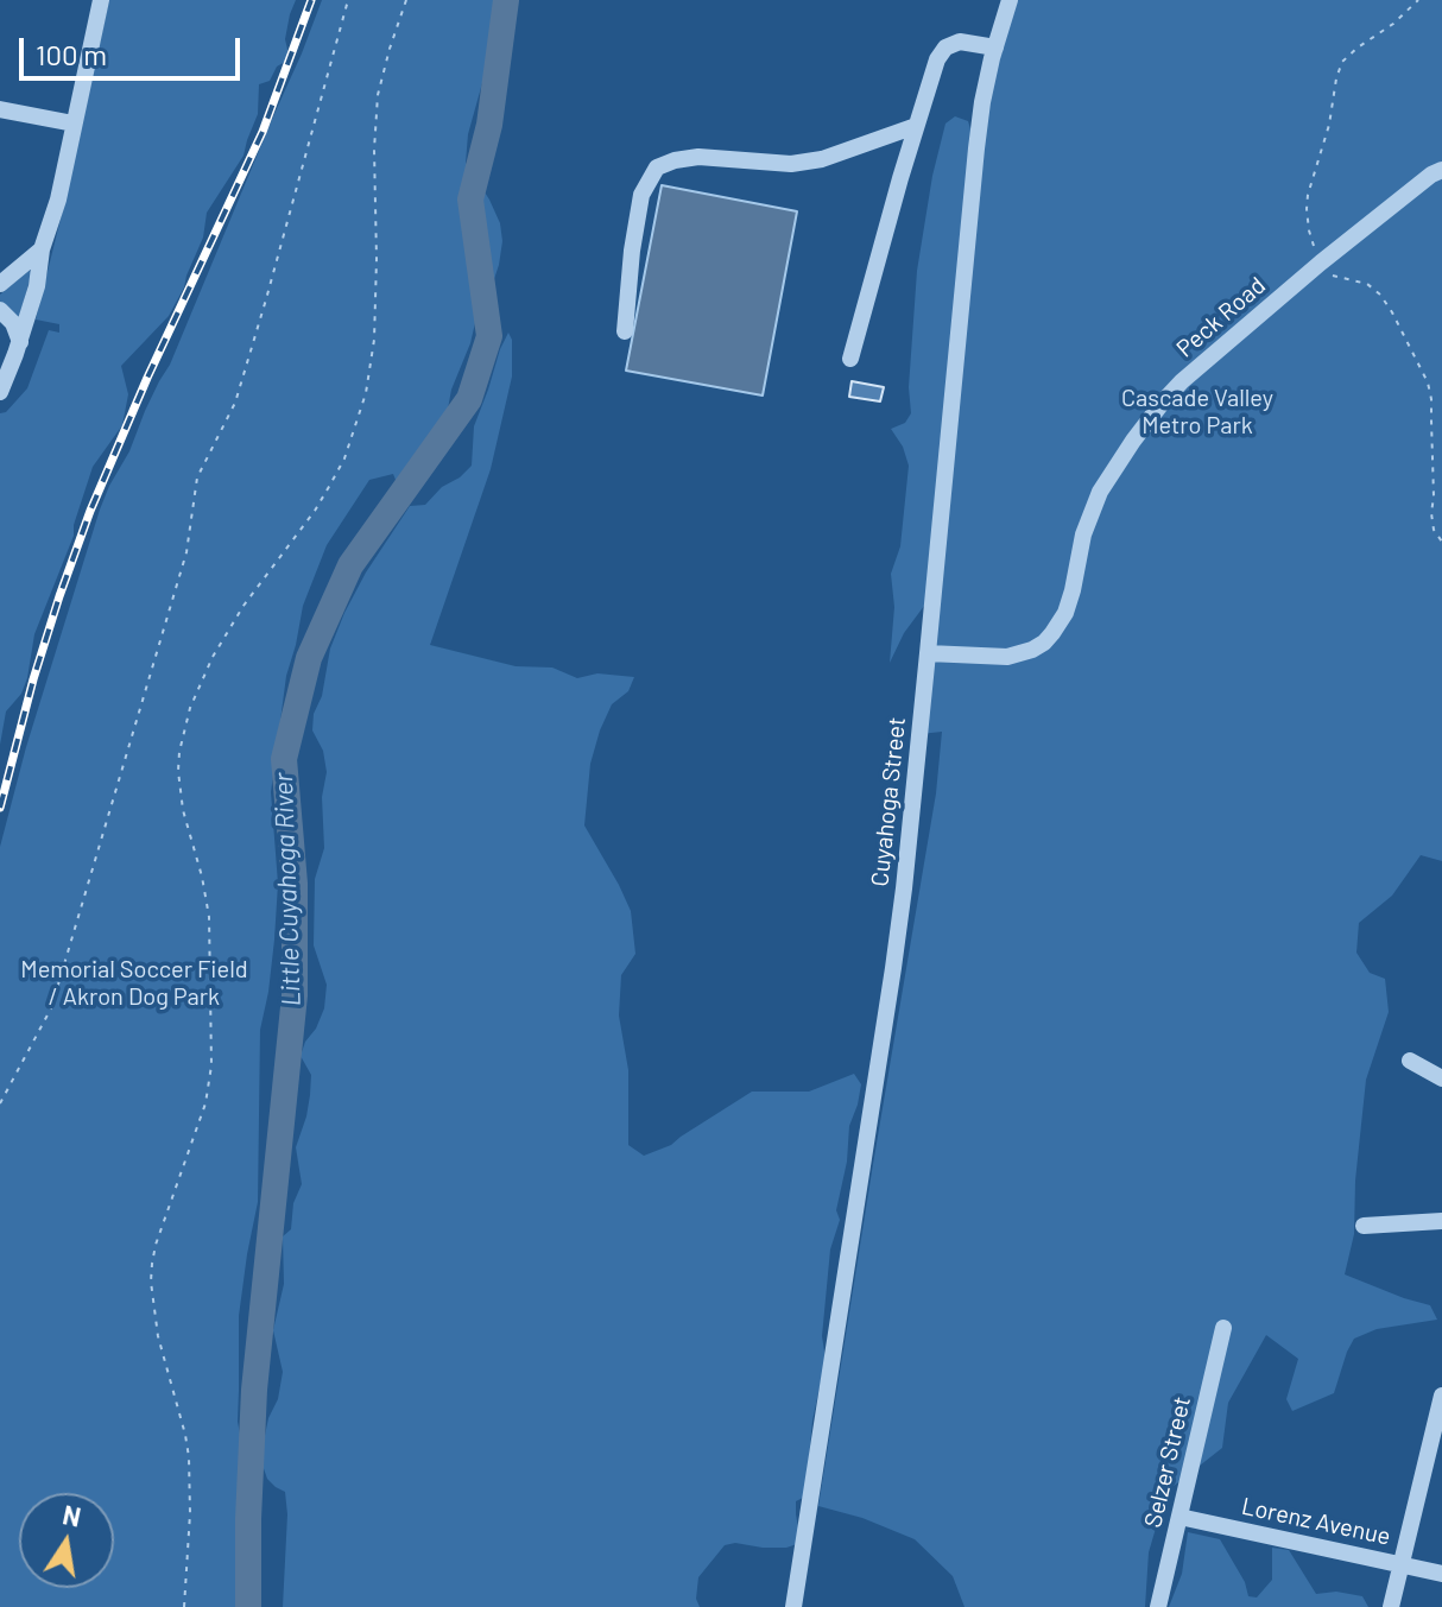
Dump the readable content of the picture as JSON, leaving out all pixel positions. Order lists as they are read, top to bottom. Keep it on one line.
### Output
{"streets":{"street":["Peck Road","Cuyahoga Street","Selzer Street","Lorenz Avenue"]},"crossings":[["Peck Road","Cuyahoga Street"],["Selzer Street","Lorenz Avenue"]],"water":["Little Cuyahoga River"],"parks":["Cascade Valley Metro Park","Memorial Soccer Field / Akron Dog Park"],"scale_bar":"100 m","north":"top"}
